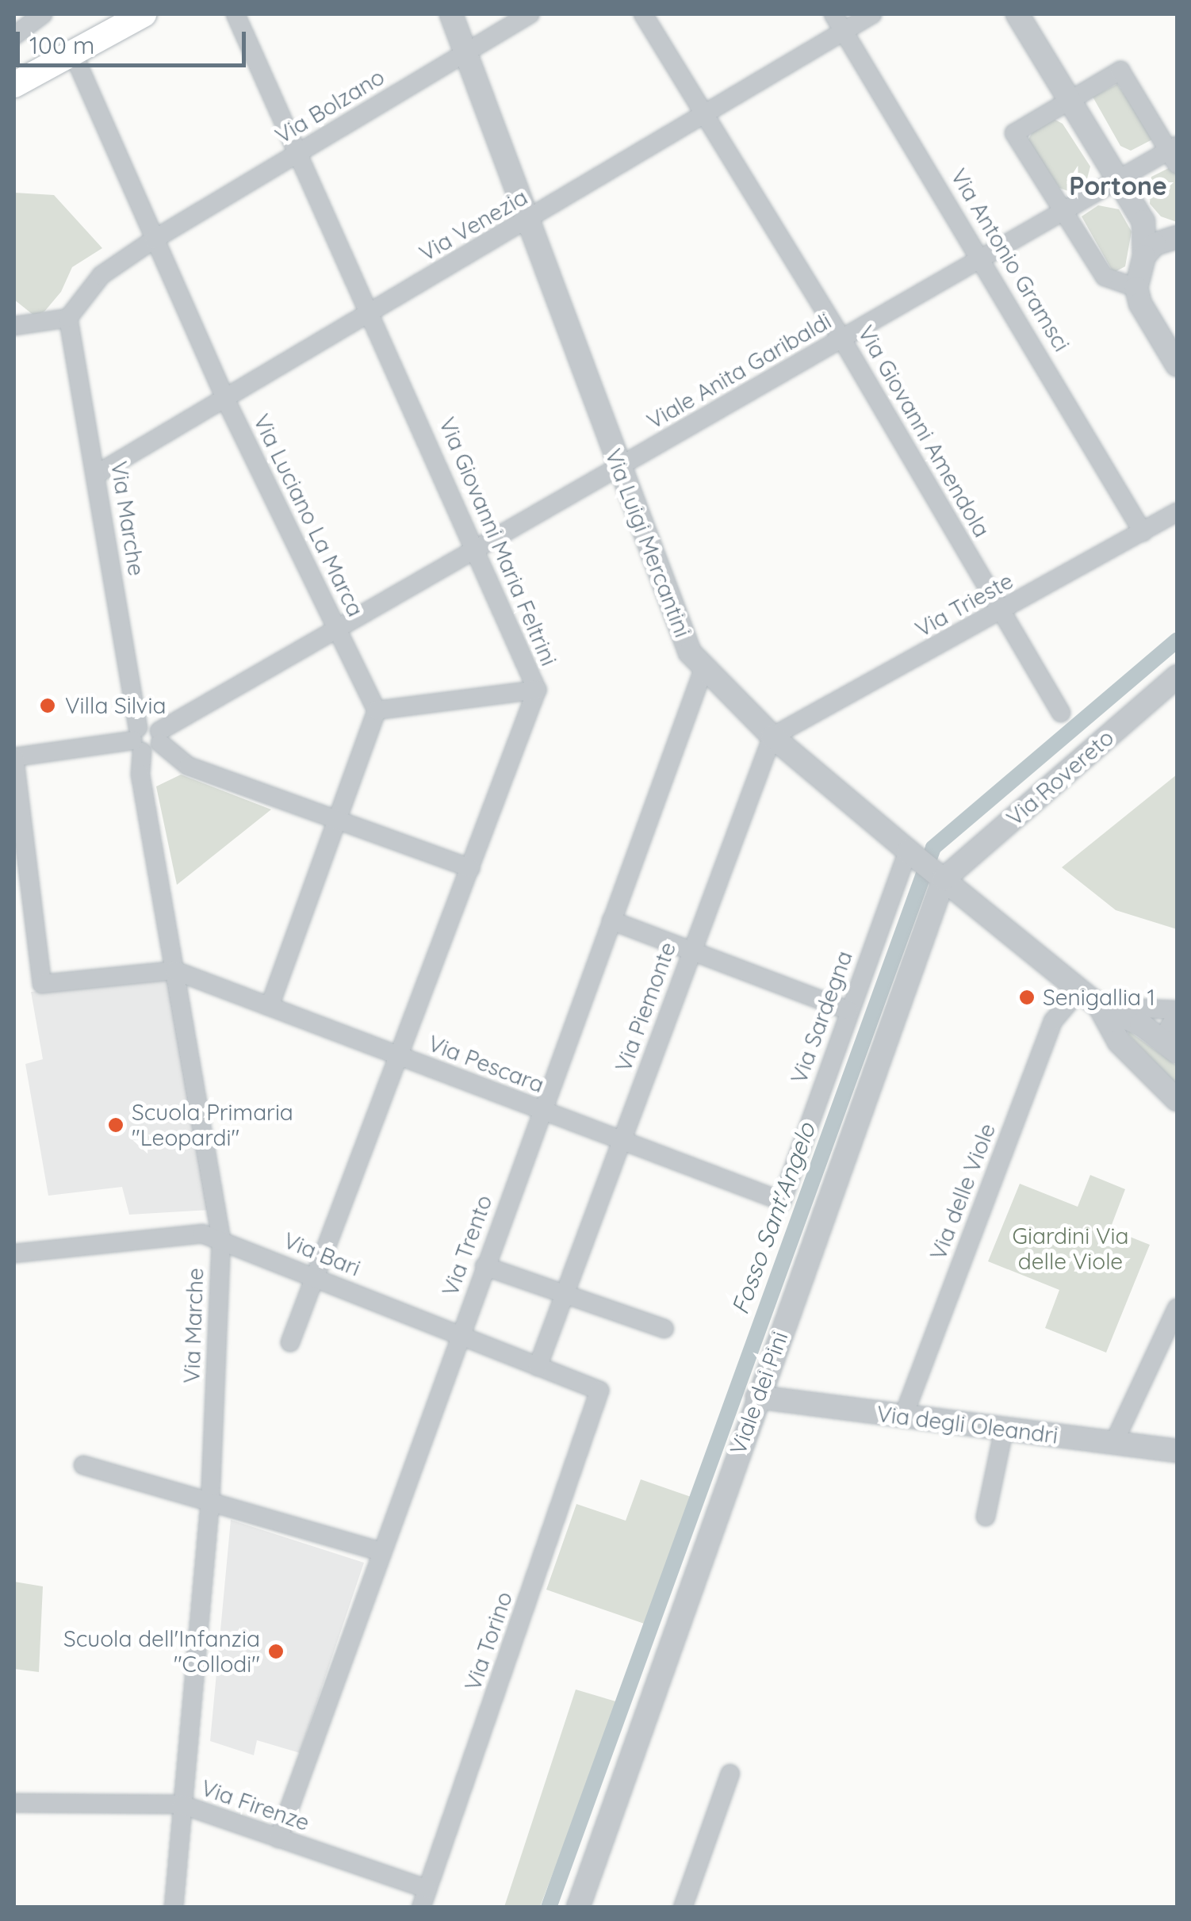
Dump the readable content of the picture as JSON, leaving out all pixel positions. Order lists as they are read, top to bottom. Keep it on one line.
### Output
{"streets":{"street":["Via Bolzano","Via Venezia","Via Antonio Gramsci","Viale Anita Garibaldi","Via Giovanni Amendola","Via Luciano La Marca","Via Marche","Via Giovanni Maria Feltrini","Via Luigi Mercantini","Via Trieste","Via Rovereto","Via Piemonte","Via Sardegna","Via Pescara","Via delle Viole","Via Trento","Via Bari","Viale dei Pini","Via degli Oleandri","Via Torino","Via Firenze"]},"crossings":[["Via Bolzano","Via Luciano La Marca"],["Via Bolzano","Via Giovanni Maria Feltrini"],["Via Bolzano","Via Luigi Mercantini"],["Via Venezia","Via Antonio Gramsci"],["Via Venezia","Via Giovanni Amendola"],["Via Venezia","Via Luciano La Marca"],["Via Venezia","Via Marche"],["Via Venezia","Via Giovanni Maria Feltrini"],["Via Venezia","Via Luigi Mercantini"],["Via Antonio Gramsci","Viale Anita Garibaldi"],["Via Antonio Gramsci","Via Trieste"],["Viale Anita Garibaldi","Via Giovanni Amendola"],["Viale Anita Garibaldi","Via Luciano La Marca"],["Viale Anita Garibaldi","Via Marche"],["Viale Anita Garibaldi","Via Giovanni Maria Feltrini"],["Viale Anita Garibaldi","Via Luigi Mercantini"],["Via Giovanni Amendola","Via Trieste"],["Via Marche","Via Pescara"],["Via Marche","Via Bari"],["Via Marche","Via Firenze"],["Via Giovanni Maria Feltrini","Via Pescara"],["Via Giovanni Maria Feltrini","Via Bari"],["Via Luigi Mercantini","Via Trieste"],["Via Luigi Mercantini","Via Rovereto"],["Via Luigi Mercantini","Via Piemonte"],["Via Luigi Mercantini","Via Sardegna"],["Via Luigi Mercantini","Via delle Viole"],["Via Luigi Mercantini","Via Trento"],["Via Luigi Mercantini","Viale dei Pini"],["Via Trieste","Via Piemonte"],["Via Rovereto","Viale dei Pini"],["Via Piemonte","Via Pescara"],["Via Piemonte","Via Bari"],["Via Sardegna","Via Pescara"],["Via Pescara","Via Trento"],["Via delle Viole","Via degli Oleandri"],["Via Trento","Via Bari"],["Via Trento","Via Firenze"],["Via Bari","Via Torino"],["Viale dei Pini","Via degli Oleandri"],["Via Torino","Via Firenze"]],"districts":["Portone"],"water":["Fosso Sant'Angelo"],"parks":["Giardini Via delle Viole"],"places":["Villa Silvia","Senigallia 1","Scuola Primaria \"Leopardi\"","Scuola dell'Infanzia \"Collodi\""],"scale_bar":"100 m"}
